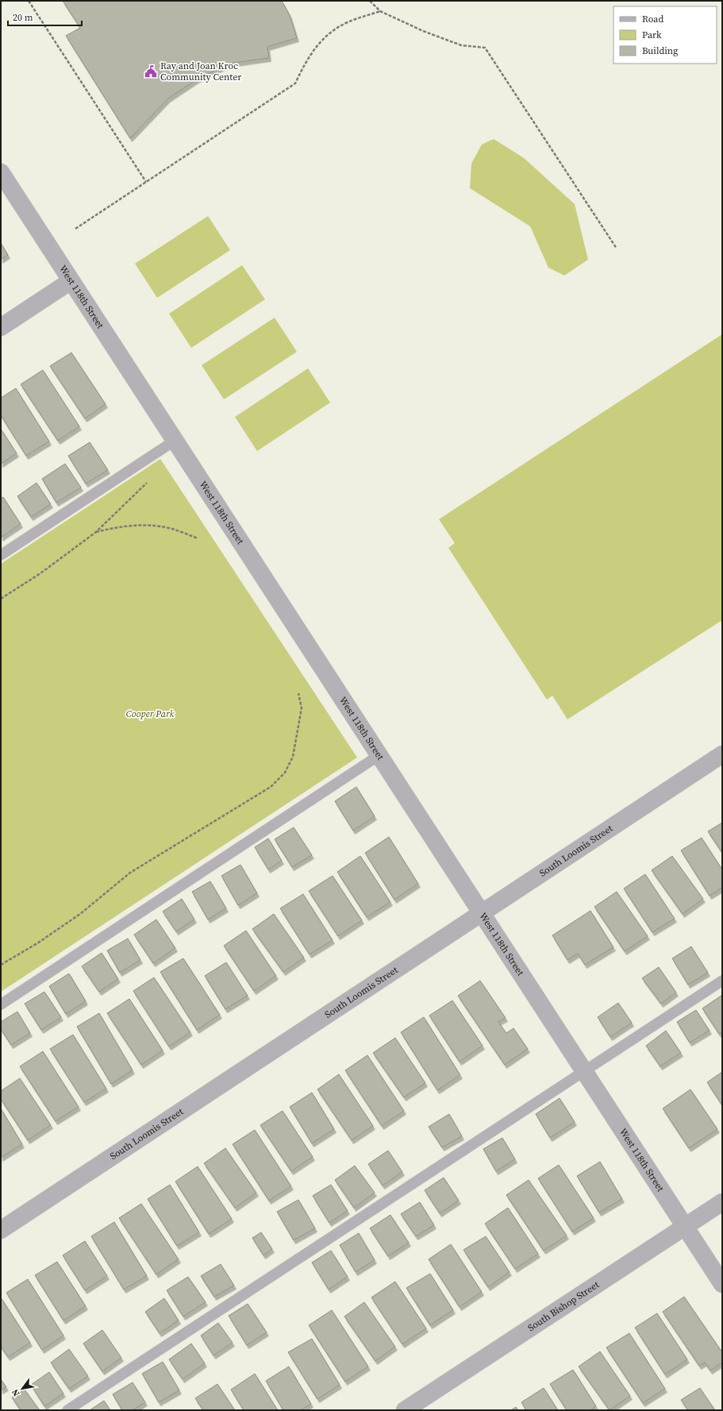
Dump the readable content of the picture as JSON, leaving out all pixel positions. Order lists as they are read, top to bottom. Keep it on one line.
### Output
{"streets":{"street":["West 118th Street","South Loomis Street","South Bishop Street"]},"crossings":[["West 118th Street","South Loomis Street"],["West 118th Street","South Bishop Street"]],"parks":["Cooper Park"],"places":{"public building":["Ray and Joan Kroc Community Center"]},"legend":["Road","Park","Building"],"scale_bar":"20 m","north":"bottom left"}
